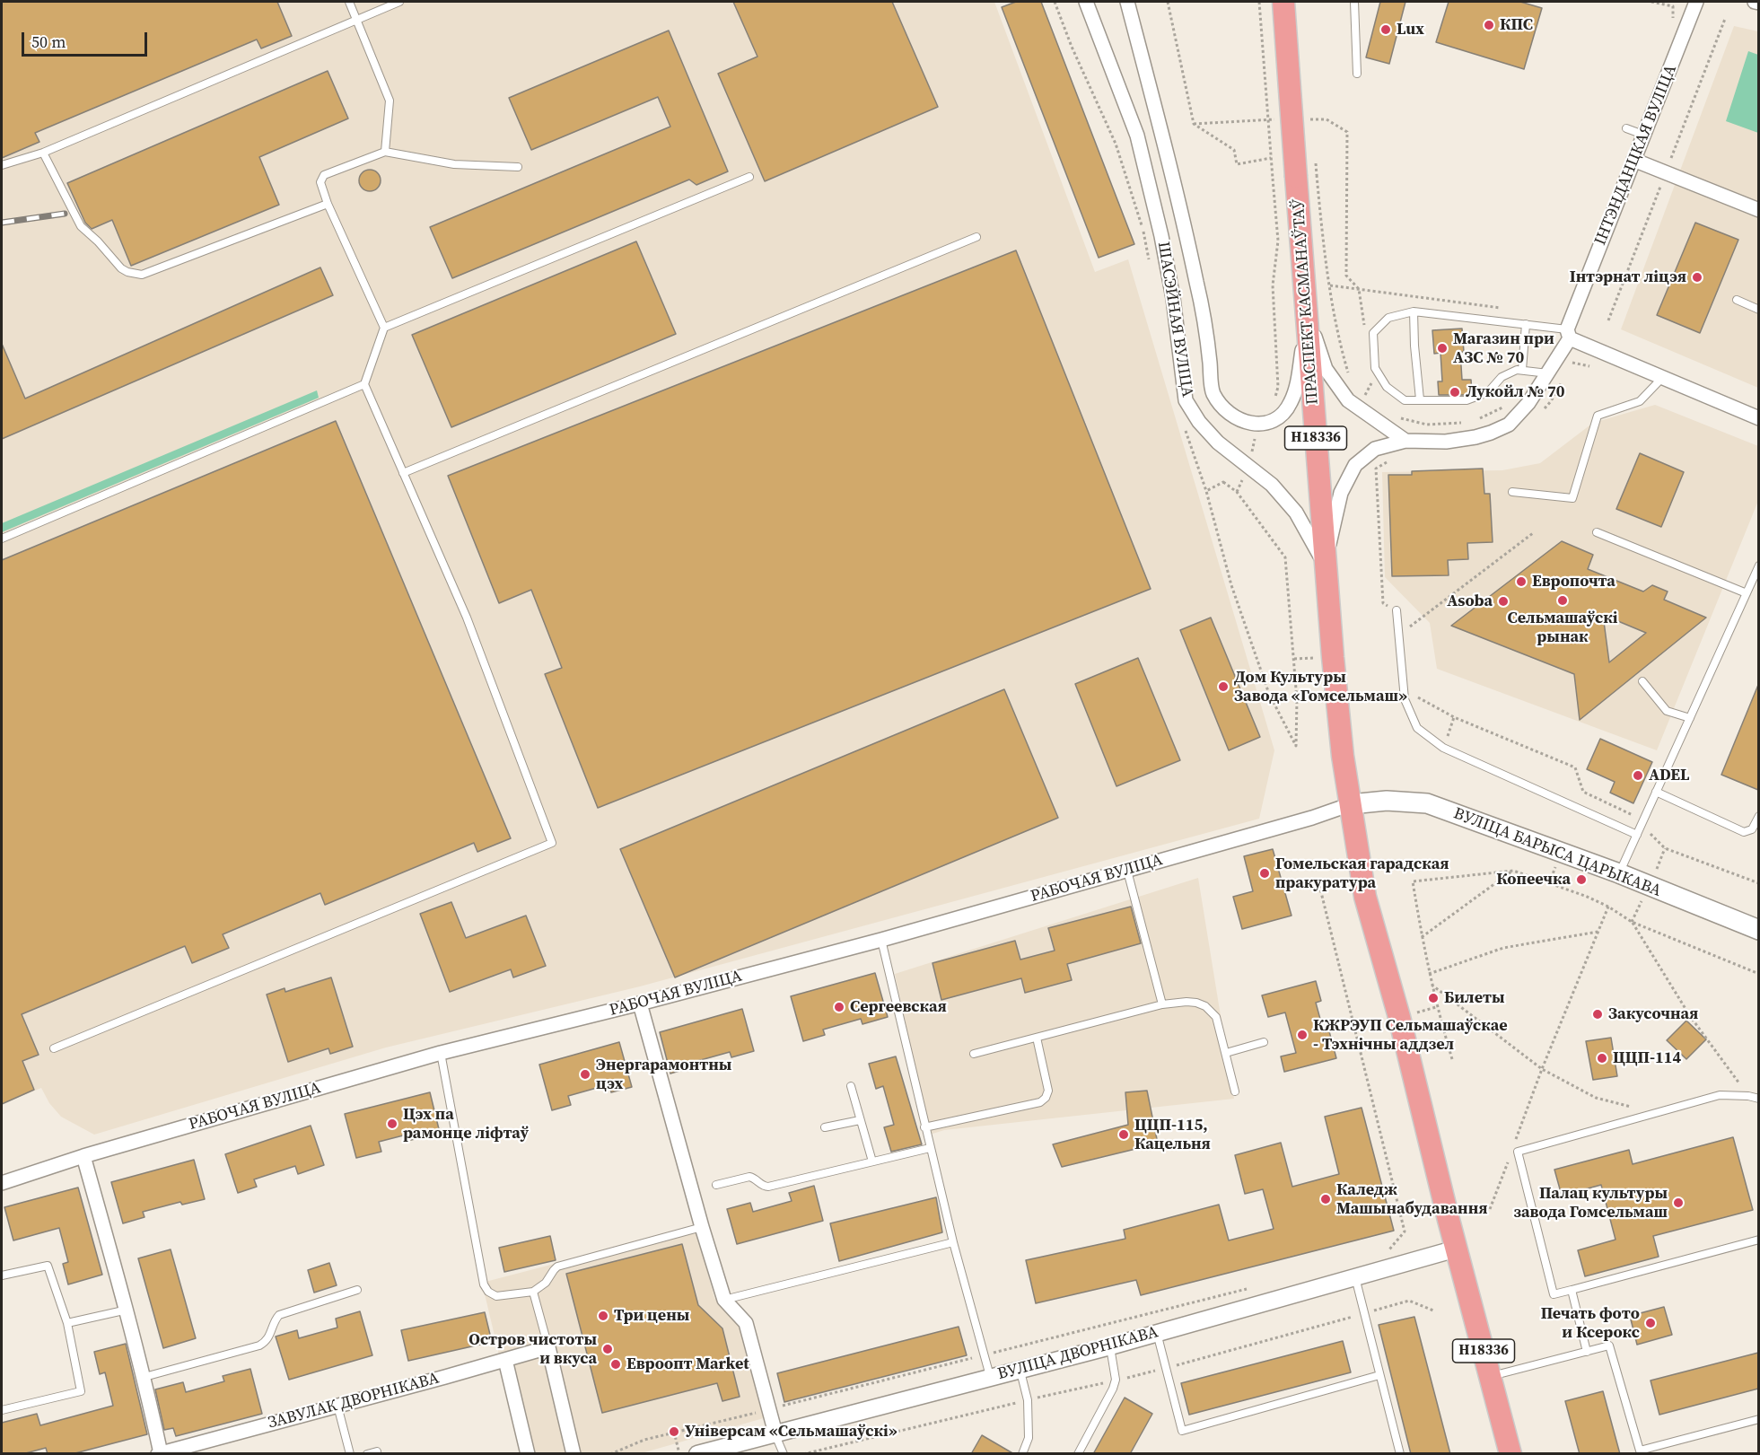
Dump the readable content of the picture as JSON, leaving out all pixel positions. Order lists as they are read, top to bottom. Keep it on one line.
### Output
{"streets":{"main road":["ПРАСПЕКТ КАСМАНАЎТАЎ","Н18336","ВУЛІЦА БАРЫСА ЦАРЫКАВА"],"street":["ІНТЭНДАНЦКАЯ ВУЛІЦА","ШАСЭЙНАЯ ВУЛІЦА","РАБОЧАЯ ВУЛІЦА","ВУЛІЦА ДВОРНІКАВА","ЗАВУЛАК ДВОРНІКАВА"]},"crossings":[["ІНТЭНДАНЦКАЯ ВУЛІЦА","ПРАСПЕКТ КАСМАНАЎТАЎ"],["ІНТЭНДАНЦКАЯ ВУЛІЦА","ШАСЭЙНАЯ ВУЛІЦА"],["ПРАСПЕКТ КАСМАНАЎТАЎ","ШАСЭЙНАЯ ВУЛІЦА"],["ПРАСПЕКТ КАСМАНАЎТАЎ","ВУЛІЦА БАРЫСА ЦАРЫКАВА"],["ПРАСПЕКТ КАСМАНАЎТАЎ","РАБОЧАЯ ВУЛІЦА"],["ПРАСПЕКТ КАСМАНАЎТАЎ","ВУЛІЦА ДВОРНІКАВА"],["ВУЛІЦА БАРЫСА ЦАРЫКАВА","РАБОЧАЯ ВУЛІЦА"]],"places":["КПС","Lux","Інтэрнат ліцэя","Магазин при АЗС № 70","Лукойл № 70","Европочта","Сельмашаўскі рынак","Asoba","Дом Культуры Завода «Гомсельмаш»","ADEL","Гомельская гарадская пракуратура","Копеечка","Билеты","Сергеевская","Закусочная","КЖРЭУП Сельмашаўскае - Тэхнічны аддзел","ЦЦП-114","Энергарамонтны цэх","Цэх па рамонце ліфтаў","ЦЦП-115, Кацельня","Каледж Машынабудавання","Палац культуры завода Гомсельмаш","Три цены","Печать фото и Ксерокс","Остров чистоты и вкуса","Евроопт Market","Універсам «Сельмашаўскі»"],"scale_bar":"50 m"}
